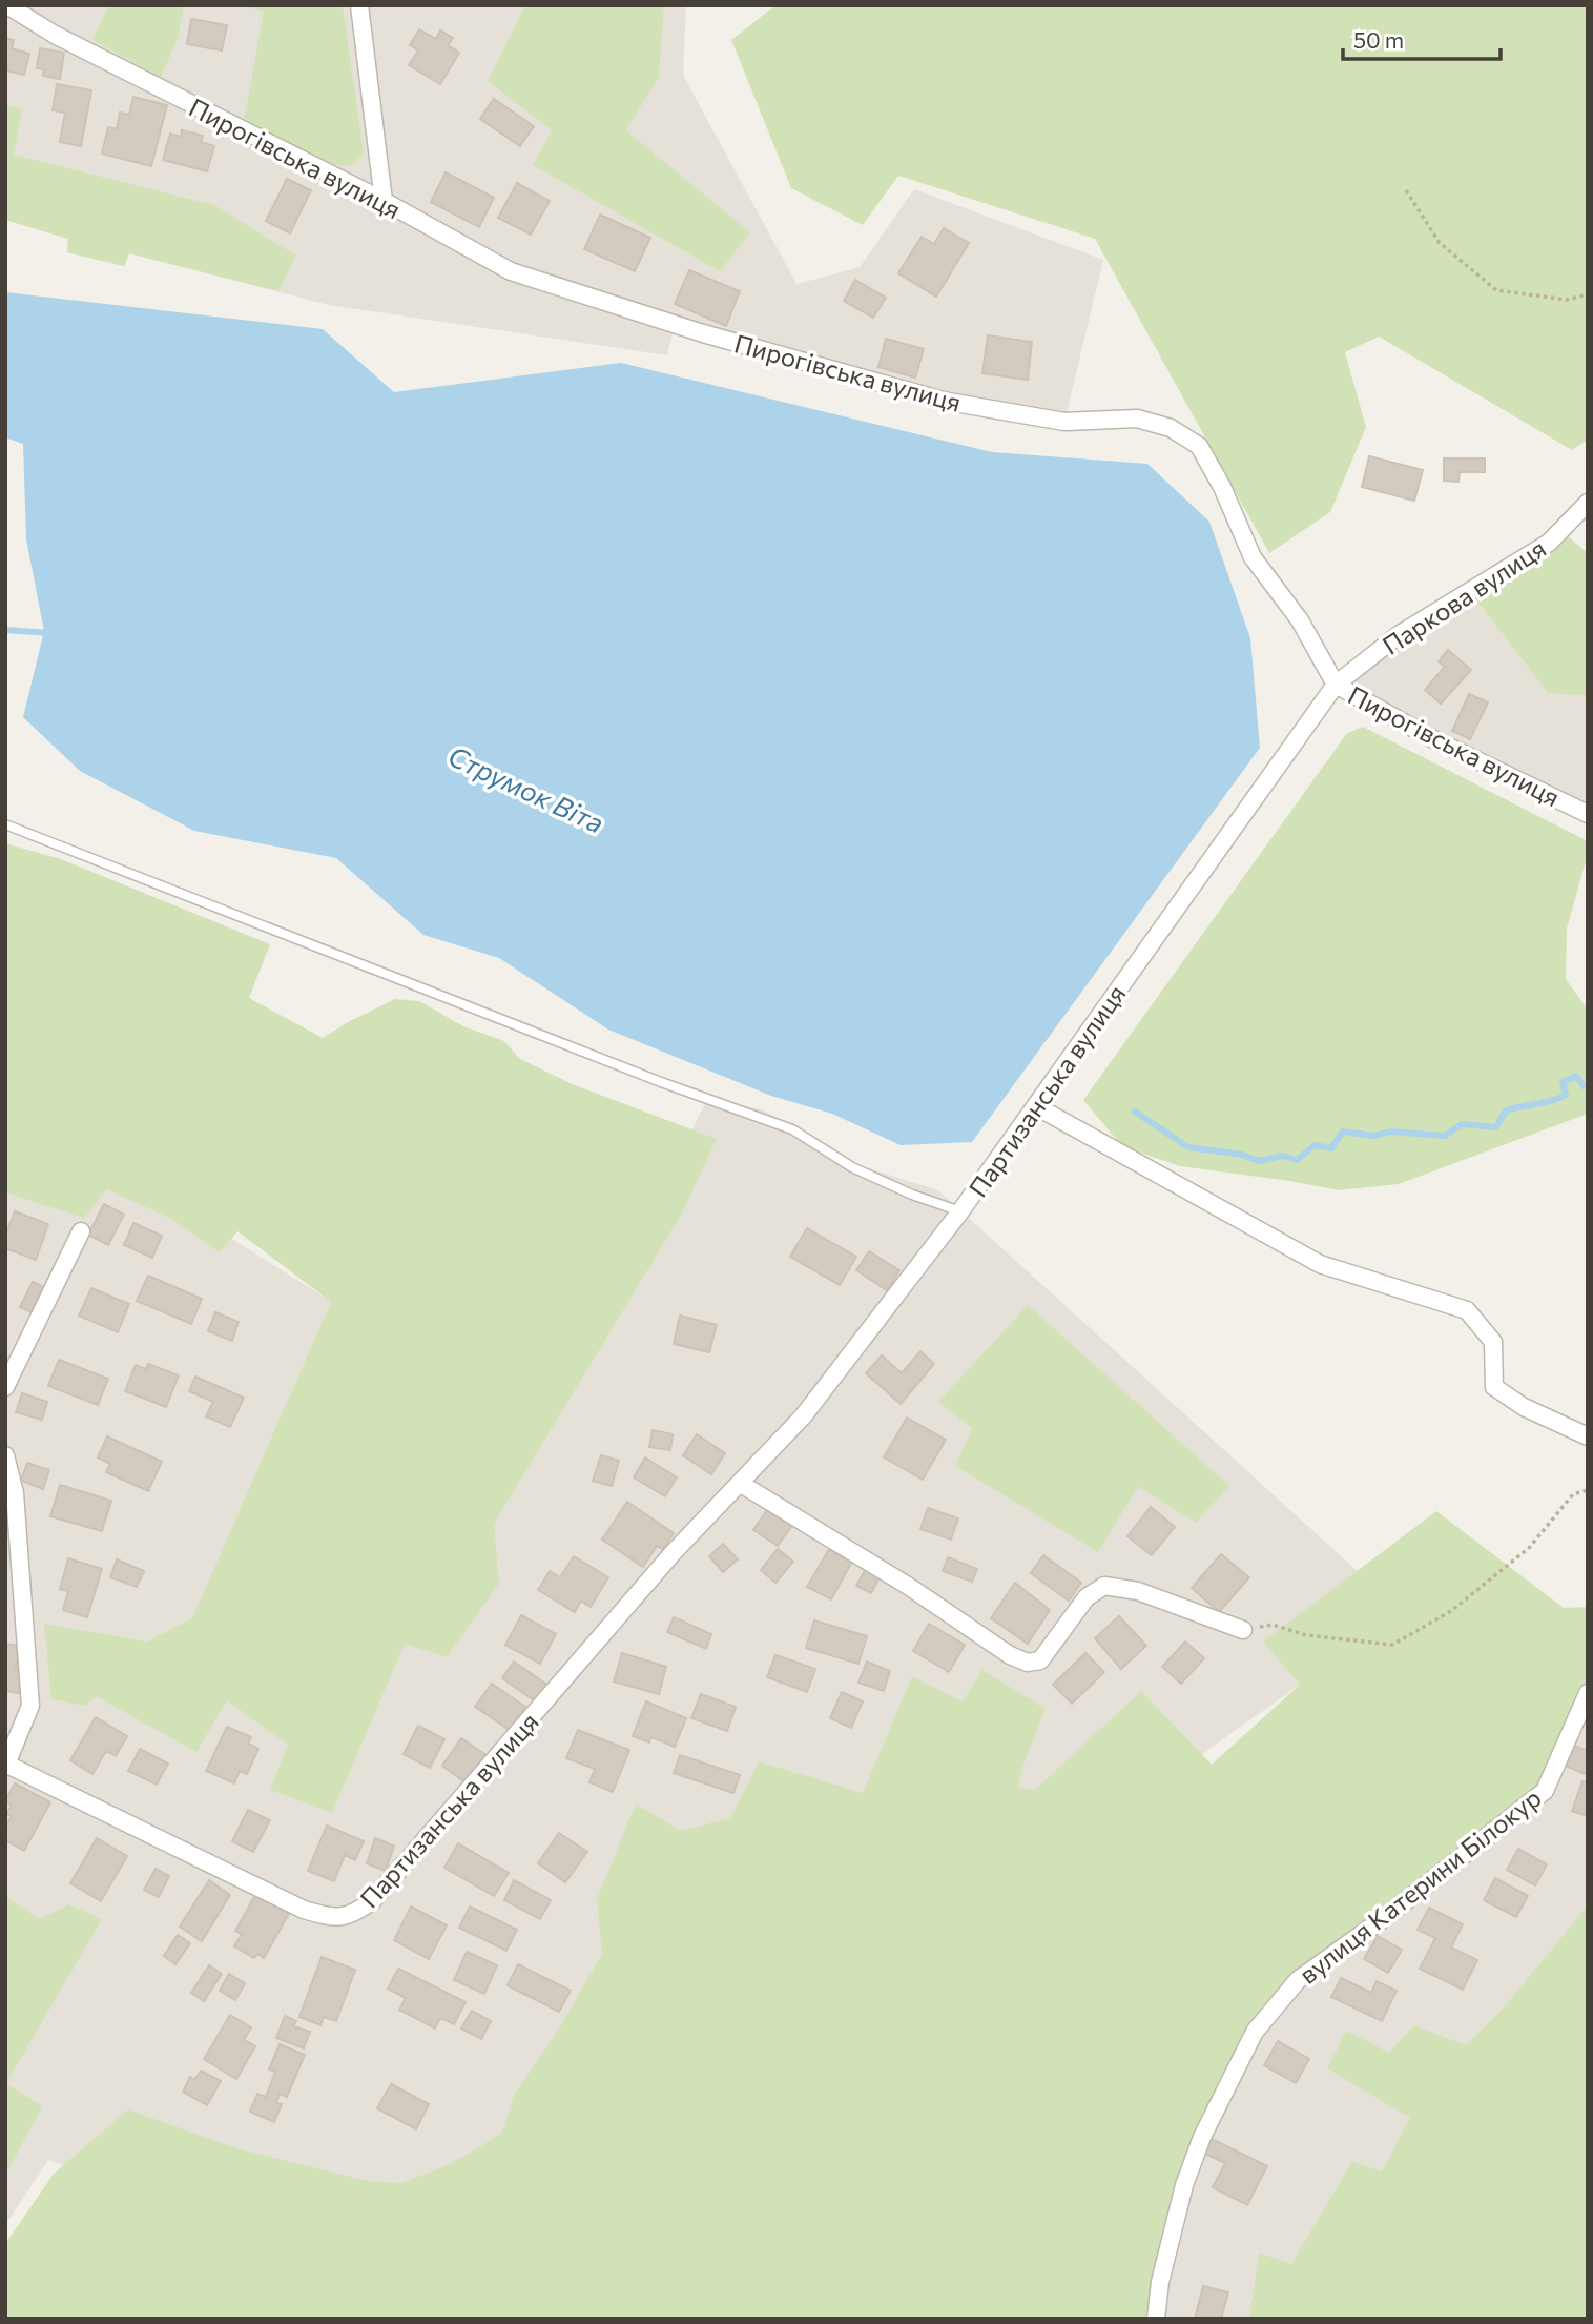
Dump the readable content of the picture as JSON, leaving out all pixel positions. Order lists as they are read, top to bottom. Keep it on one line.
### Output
{"streets":{"street":["Пирогівська вулиця","Паркова вулиця","Партизанська вулиця","вулиця Катерини Білокур"]},"crossings":[["Пирогівська вулиця","Паркова вулиця"],["Пирогівська вулиця","Партизанська вулиця"],["Паркова вулиця","Партизанська вулиця"]],"water":["Струмок Віта"],"scale_bar":"50 m"}
